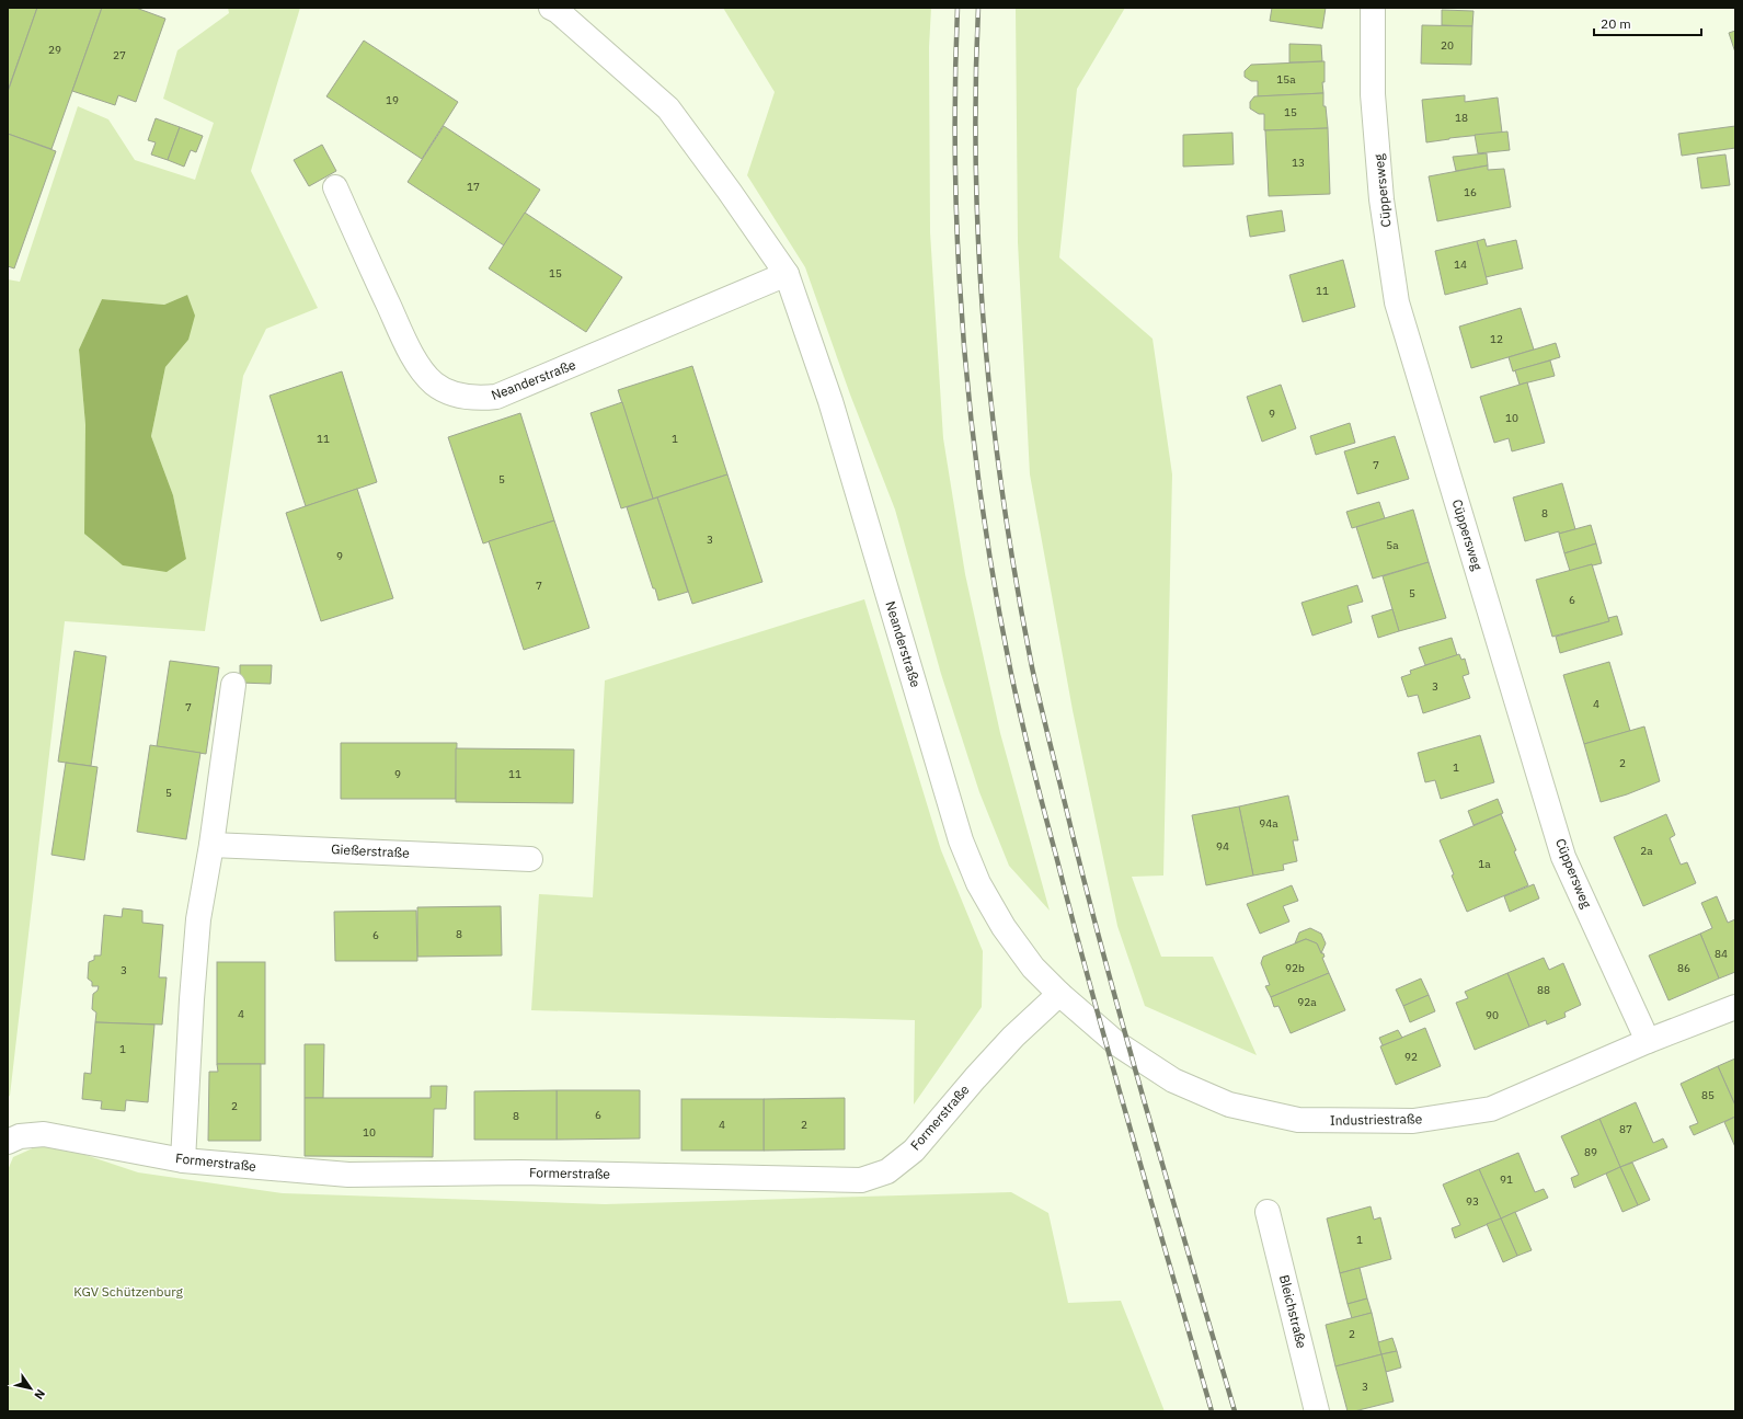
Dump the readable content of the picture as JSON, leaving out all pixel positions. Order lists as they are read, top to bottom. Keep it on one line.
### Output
{"streets":{"street":["Cüppersweg","Neanderstraße","Gießerstraße","Formerstraße","Industriestraße","Bleichstraße"]},"crossings":[["Cüppersweg","Industriestraße"],["Neanderstraße","Formerstraße"],["Neanderstraße","Industriestraße"],["Formerstraße","Industriestraße"]],"parks":["KGV Schützenburg"],"house_numbers":["20","29","27","15a","19","15","18","13","17","16","14","15","11","12","9","10","11","1","7","5","8","3","5a","9","7","5","6","3","4","7","2","1","9","11","5","94a","94","2a","1a","8","6","84","92b","86","3","88","92a","4","90","1","92","85","2","6","8","4","2","87","10","89","91","93","1","2","3"],"scale_bar":"20 m","north":"bottom right"}
